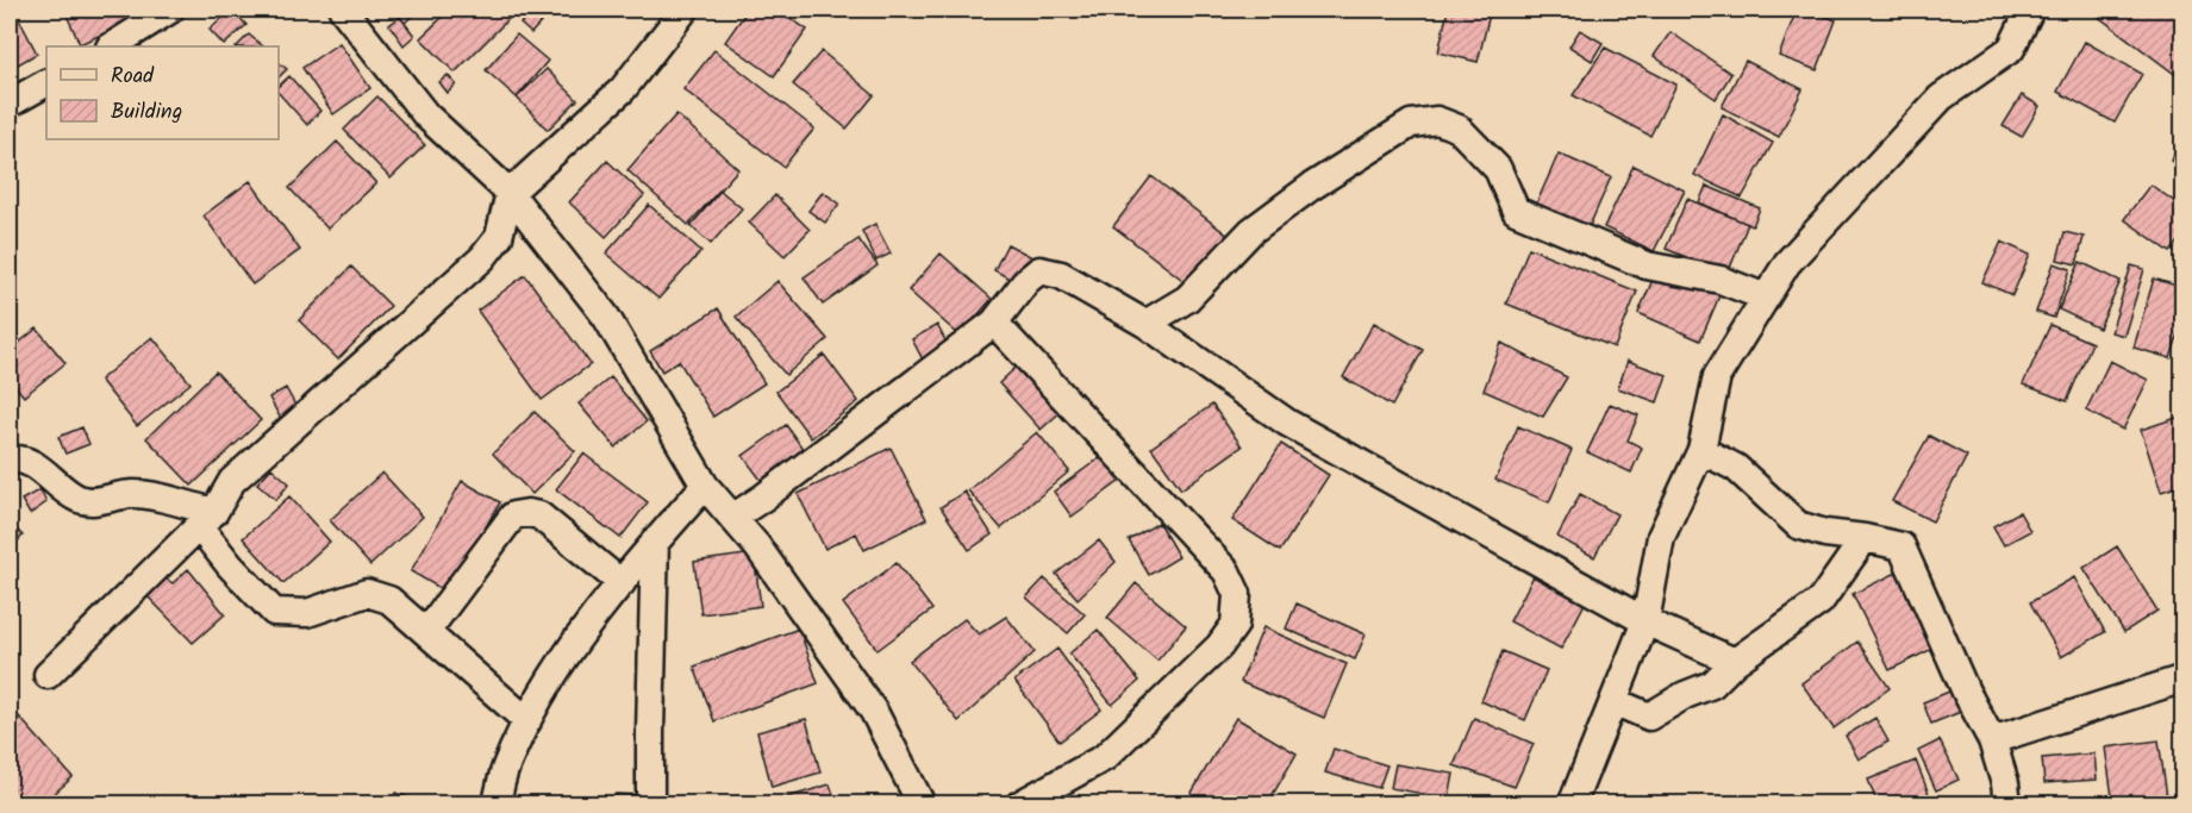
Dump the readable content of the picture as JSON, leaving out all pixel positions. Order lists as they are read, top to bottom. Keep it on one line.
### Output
{"legend":["Road","Building"]}
